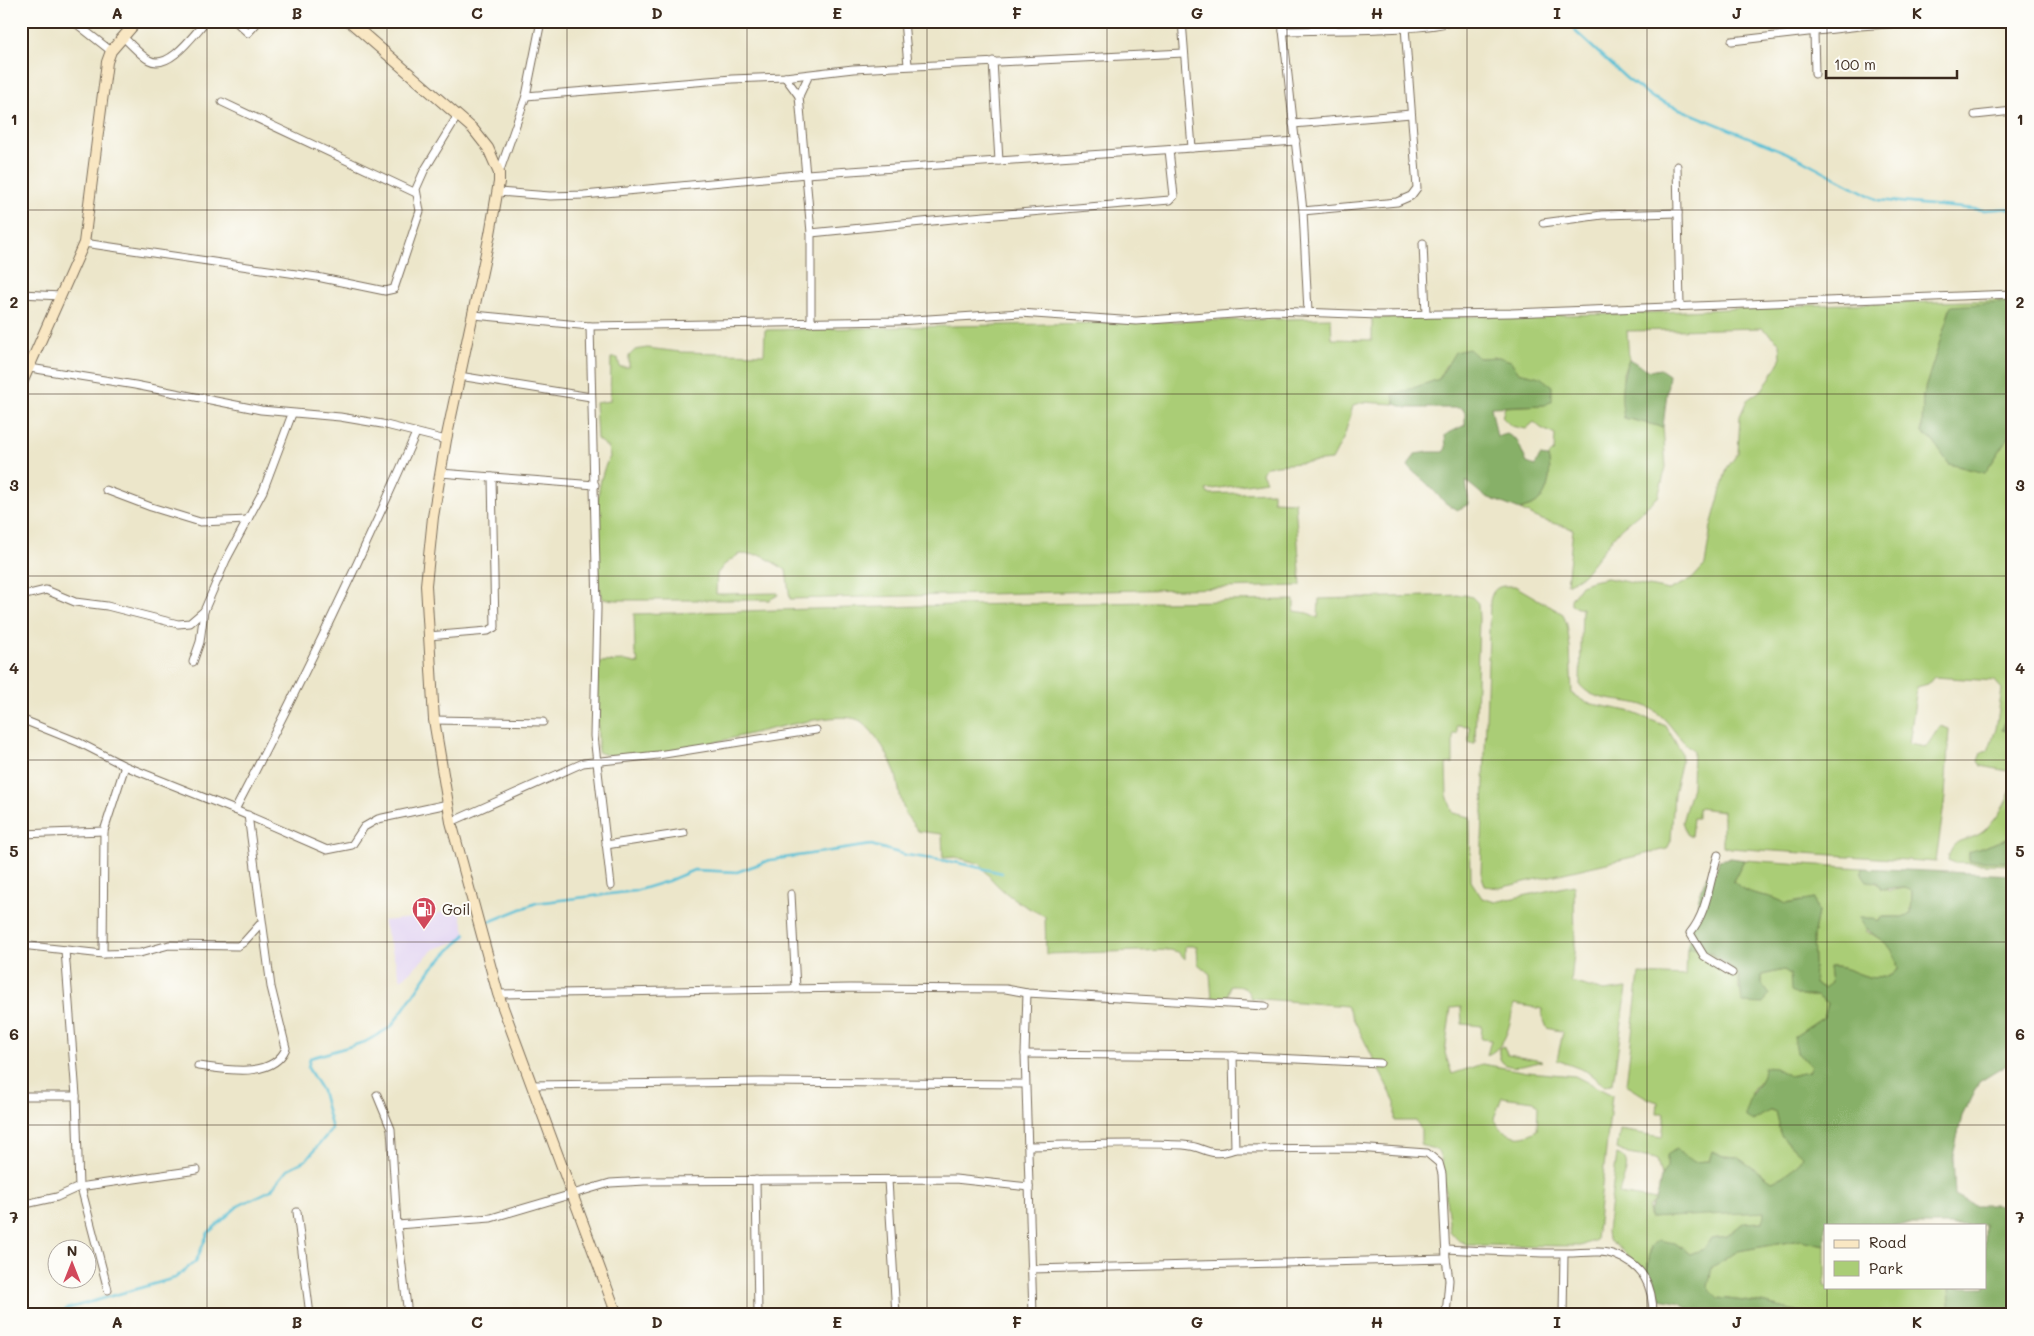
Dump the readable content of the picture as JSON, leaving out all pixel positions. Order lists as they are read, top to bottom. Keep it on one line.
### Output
{"places":{"fuel station":["Goil"]},"legend":["Road","Park"],"scale_bar":"100 m","north":"top","grid":{"columns":["A","B","C","D","E","F","G","H","I","J","K"],"rows":["1","2","3","4","5","6","7"]}}
